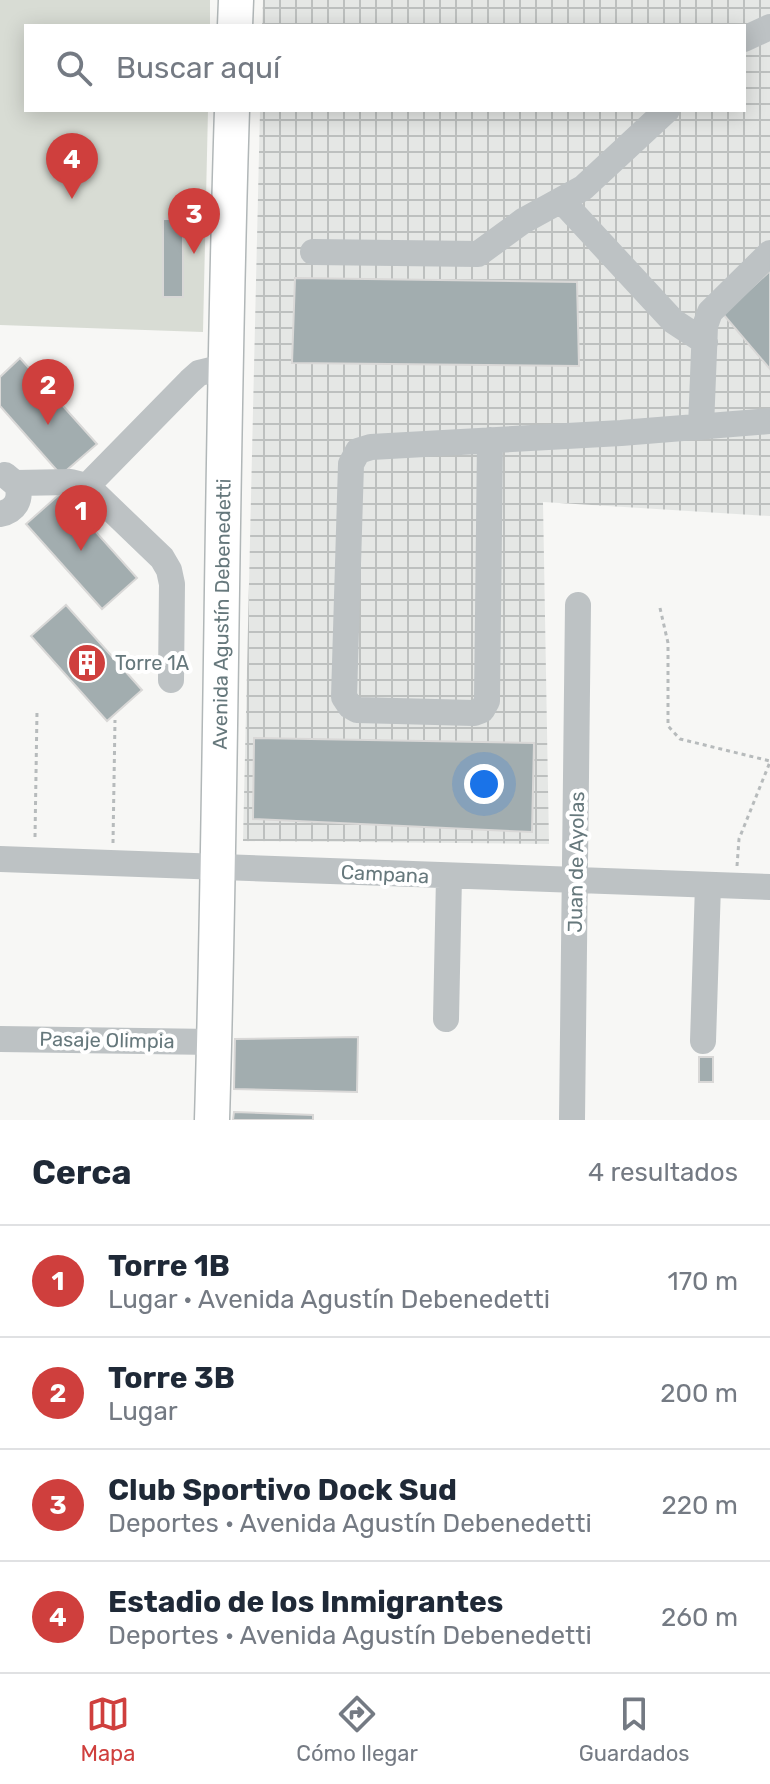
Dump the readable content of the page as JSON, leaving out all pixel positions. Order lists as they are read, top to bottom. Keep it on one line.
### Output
{"streets":{"main road":["Avenida Agustín Debenedetti"],"street":["Juan de Ayolas","Campana","Pasaje Olimpia"]},"crossings":[["Avenida Agustín Debenedetti","Campana"],["Avenida Agustín Debenedetti","Pasaje Olimpia"],["Juan de Ayolas","Campana"]],"places":{"building":["Torre 1A"]},"page":{"search":"Buscar aquí","pins":["4","3","2","1"],"heading":["Cerca","4 resultados"],"list":[{"mark":"1","name":"Torre 1B","note":"Lugar · Avenida Agustín Debenedetti","value":"170 m"},{"mark":"2","name":"Torre 3B","note":"Lugar","value":"200 m"},{"mark":"3","name":"Club Sportivo Dock Sud","note":"Deportes · Avenida Agustín Debenedetti","value":"220 m"},{"mark":"4","name":"Estadio de los Inmigrantes","note":"Deportes · Avenida Agustín Debenedetti","value":"260 m"}],"nav":["Mapa","Cómo llegar","Guardados"]}}
